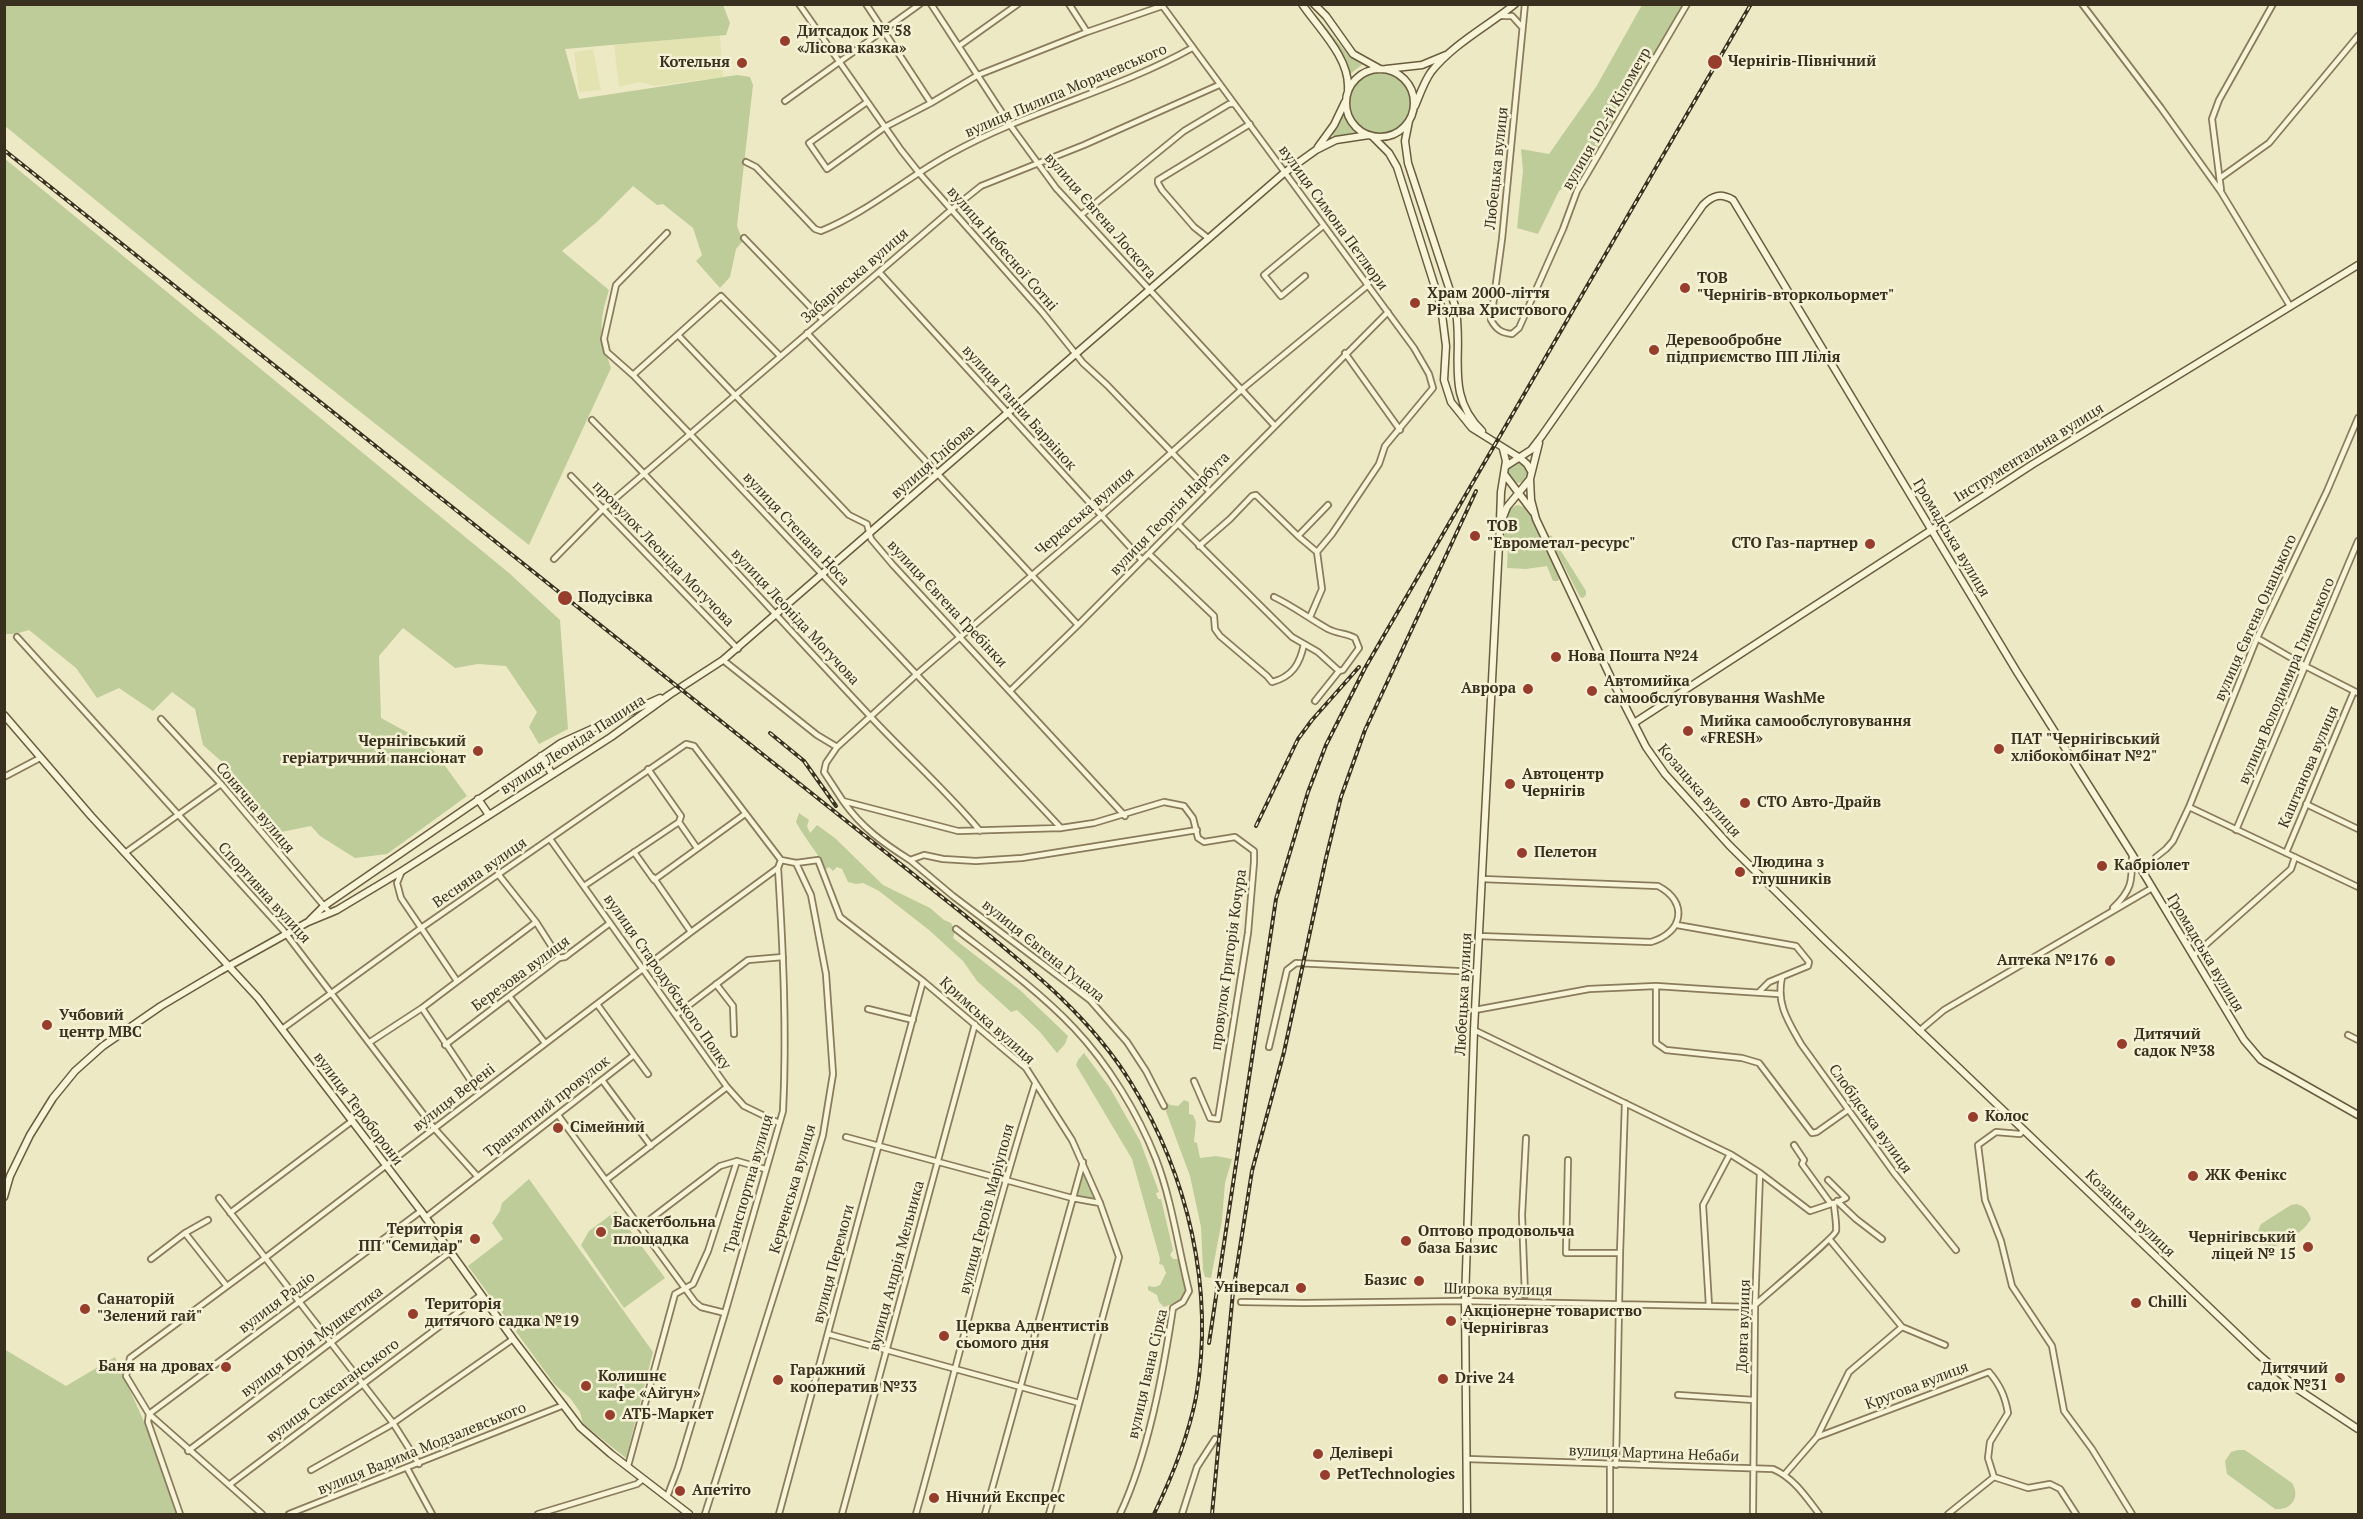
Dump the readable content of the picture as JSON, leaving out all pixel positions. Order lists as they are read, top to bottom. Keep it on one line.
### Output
{"streets":{"main road":["Любецька вулиця","Інструментальна вулиця","вулиця Глібова","Громадська вулиця","вулиця Леоніда Пашина","Козацька вулиця","вулиця Тероборони"],"street":["вулиця Пилипа Морачевського","вулиця 102-й Кілометр","вулиця Євгена Лоскота","вулиця Симона Петлюри","вулиця Небесної Сотні","Забарівська вулиця","вулиця Ганни Барвінок","Черкаська вулиця","вулиця Георгія Нарбута","вулиця Степана Носа","провулок Леоніда Могучова","вулиця Євгена Гребінки","вулиця Леоніда Могучова","вулиця Євгена Онацького","вулиця Володимира Глинського","Каштанова вулиця","Сонячна вулиця","Весняна вулиця","Спортивна вулиця","вулиця Євгена Гуцала","провулок Григорія Кочура","Березова вулиця","вулиця Стародубського Полку","Кримська вулиця","вулиця Верені","Транзитний провулок","Слобідська вулиця","Транспортна вулиця","Керченська вулиця","вулиця Героїв Маріуполя","вулиця Перемоги","вулиця Андрія Мельника","Широка вулиця","вулиця Радіо","Довга вулиця","вулиця Юрія Мушкетика","вулиця Івана Сірка","Кругова вулиця","вулиця Саксаганського","вулиця Вадима Модзалевського","вулиця Мартина Небаби"]},"crossings":[["вулиця Пилипа Морачевського","вулиця Євгена Лоскота"],["вулиця Пилипа Морачевського","вулиця Симона Петлюри"],["вулиця Пилипа Морачевського","вулиця Небесної Сотні"],["вулиця 102-й Кілометр","Любецька вулиця"],["Любецька вулиця","Козацька вулиця"],["Любецька вулиця","Широка вулиця"],["Любецька вулиця","вулиця Мартина Небаби"],["вулиця Євгена Лоскота","Забарівська вулиця"],["вулиця Євгена Лоскота","вулиця Глібова"],["вулиця Євгена Лоскота","Черкаська вулиця"],["вулиця Євгена Лоскота","вулиця Георгія Нарбута"],["вулиця Симона Петлюри","Забарівська вулиця"],["вулиця Симона Петлюри","вулиця Глібова"],["вулиця Симона Петлюри","Черкаська вулиця"],["вулиця Симона Петлюри","вулиця Георгія Нарбута"],["вулиця Небесної Сотні","Забарівська вулиця"],["вулиця Небесної Сотні","вулиця Глібова"],["вулиця Небесної Сотні","Черкаська вулиця"],["вулиця Небесної Сотні","вулиця Георгія Нарбута"],["Забарівська вулиця","вулиця Ганни Барвінок"],["Забарівська вулиця","вулиця Степана Носа"],["Забарівська вулиця","провулок Леоніда Могучова"],["Забарівська вулиця","вулиця Євгена Гребінки"],["Забарівська вулиця","вулиця Леоніда Могучова"],["вулиця Ганни Барвінок","вулиця Глібова"],["вулиця Ганни Барвінок","Черкаська вулиця"],["вулиця Ганни Барвінок","вулиця Георгія Нарбута"],["Інструментальна вулиця","Громадська вулиця"],["Інструментальна вулиця","Козацька вулиця"],["вулиця Глібова","вулиця Степана Носа"],["вулиця Глібова","провулок Леоніда Могучова"],["вулиця Глібова","вулиця Євгена Гребінки"],["вулиця Глібова","вулиця Леоніда Могучова"],["вулиця Глібова","вулиця Леоніда Пашина"],["Черкаська вулиця","вулиця Степана Носа"],["Черкаська вулиця","вулиця Євгена Гребінки"],["Черкаська вулиця","вулиця Леоніда Могучова"],["вулиця Георгія Нарбута","вулиця Євгена Гребінки"],["вулиця Леоніда Пашина","Сонячна вулиця"],["Весняна вулиця","Спортивна вулиця"],["Весняна вулиця","вулиця Стародубського Полку"],["Весняна вулиця","вулиця Тероборони"],["Спортивна вулиця","вулиця Верені"],["Спортивна вулиця","Транзитний провулок"],["Березова вулиця","вулиця Стародубського Полку"],["вулиця Стародубського Полку","вулиця Верені"],["вулиця Стародубського Полку","Транспортна вулиця"],["Кримська вулиця","Керченська вулиця"],["Кримська вулиця","вулиця Героїв Маріуполя"],["Кримська вулиця","вулиця Перемоги"],["Кримська вулиця","вулиця Андрія Мельника"],["вулиця Верені","вулиця Тероборони"],["вулиця Верені","Транспортна вулиця"],["вулиця Верені","вулиця Радіо"],["Транзитний провулок","вулиця Тероборони"],["вулиця Тероборони","Транспортна вулиця"],["вулиця Тероборони","вулиця Радіо"],["вулиця Тероборони","вулиця Юрія Мушкетика"],["вулиця Тероборони","вулиця Саксаганського"],["вулиця Тероборони","вулиця Вадима Модзалевського"],["Широка вулиця","Довга вулиця"],["Довга вулиця","вулиця Мартина Небаби"],["Кругова вулиця","вулиця Мартина Небаби"]],"places":["Дитсадок № 58 «Лісова казка»","Чернігів-Північний","Котельня","ТОВ \"Чернігів-вторкольормет\"","Храм 2000-ліття Різдва Христового","Деревообробне підприємство ПП Лілія","ТОВ \"Еврометал-ресурс\"","СТО Газ-партнер","Подусівка","Нова Пошта №24","Аврора","Автомийка самообслуговування WashMe","Мийка самообслуговування «FRESH»","ПАТ \"Чернігівський хлібокомбінат №2\"","Чернігівський геріатричний пансіонат","Автоцентр Чернігів","СТО Авто-Драйв","Пелетон","Кабріолет","Людина з глушників","Аптека №176","Учбовий центр МВС","Дитячий садок №38","Колос","Сімейний","ЖК Фенікс","Баскетбольна площадка","Територія ПП \"Семидар\"","Оптово продовольча база Базис","Чернігівський ліцей № 15","Базис","Універсал","Chilli","Санаторій \"Зелений гай\"","Територія дитячого садка №19","Акціонерне товариство Чернігівгаз","Церква Адвентистів сьомого дня","Баня на дровах","Дитячий садок №31","Drive 24","Гаражний кооператив №33","Колишнє кафе «Айгун»","АТБ-Маркет","Делівері","PetTechnologies","Апетіто","Нічний Експрес"]}
